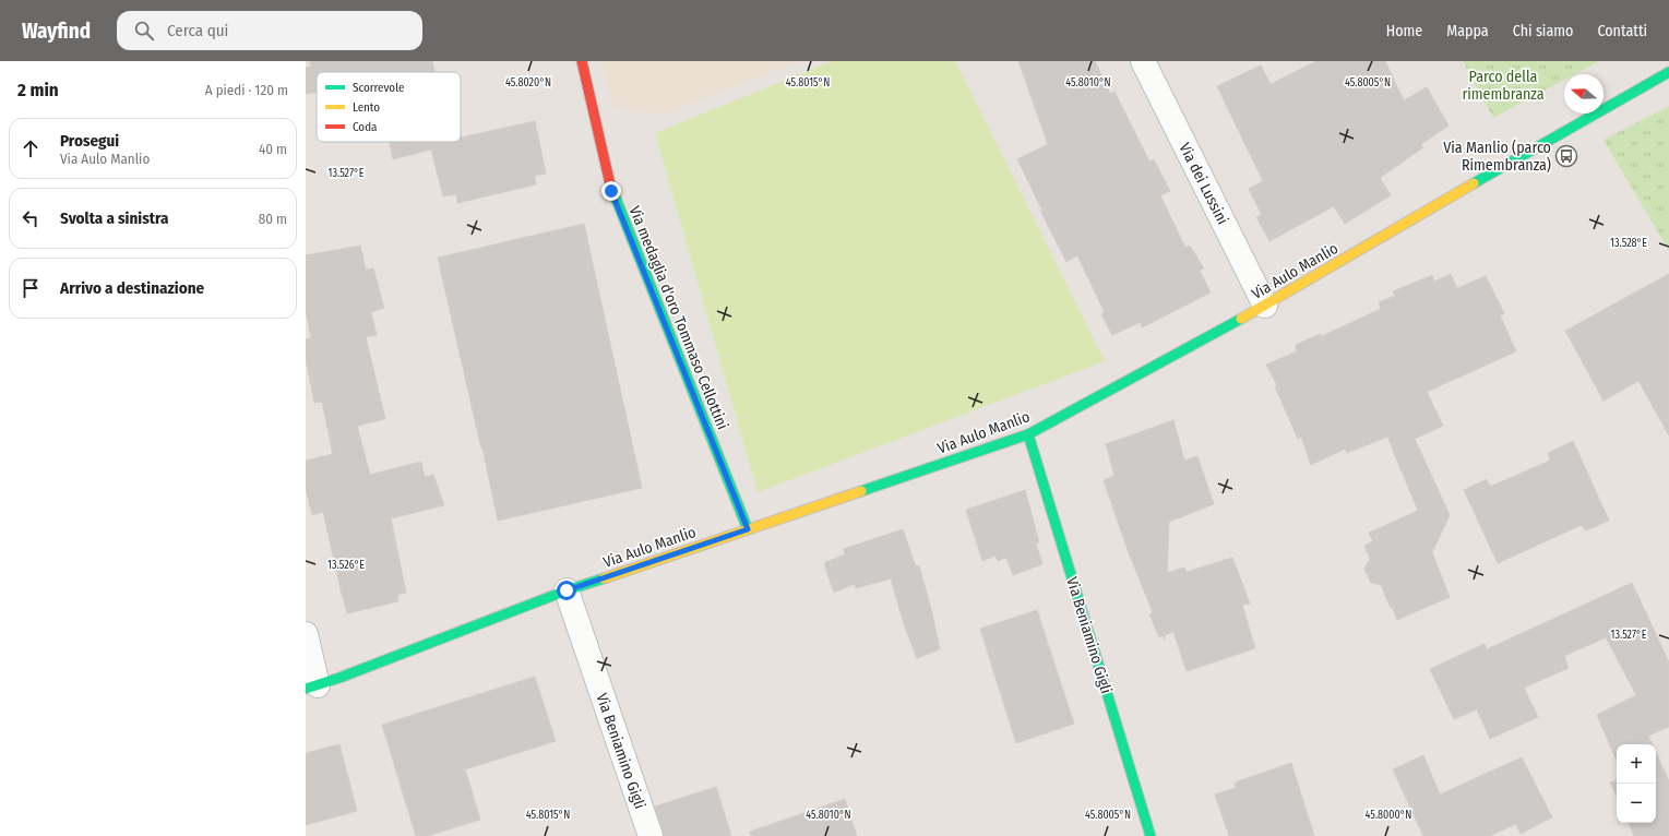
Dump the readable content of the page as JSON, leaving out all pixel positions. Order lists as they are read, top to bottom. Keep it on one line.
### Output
{"streets":{"street":["Via dei Lussini","Via Aulo Manlio","Via medaglia d'oro Tommaso Cellottini","Via Beniamino Gigli"]},"crossings":[["Via dei Lussini","Via Aulo Manlio"],["Via Aulo Manlio","Via medaglia d'oro Tommaso Cellottini"],["Via Aulo Manlio","Via Beniamino Gigli"]],"parks":["Parco della rimembranza"],"places":{"bus stop":["Via Manlio (parco Rimembranza)"]},"legend":["Scorrevole","Lento","Coda"],"north":"left","page":{"header":"Wayfind","search":"Cerca qui","nav":["Home","Mappa","Chi siamo","Contatti"],"heading":["2 min","A piedi · 120 m"],"list":[["Prosegui","Via Aulo Manlio","40 m"],["Svolta a sinistra","80 m"],"Arrivo a destinazione"],"map_buttons":["+","−"]},"coordinates":["45.8020°N","45.8015°N","45.8010°N","45.8005°N","13.527°E","13.528°E","13.526°E","45.8000°N"]}
